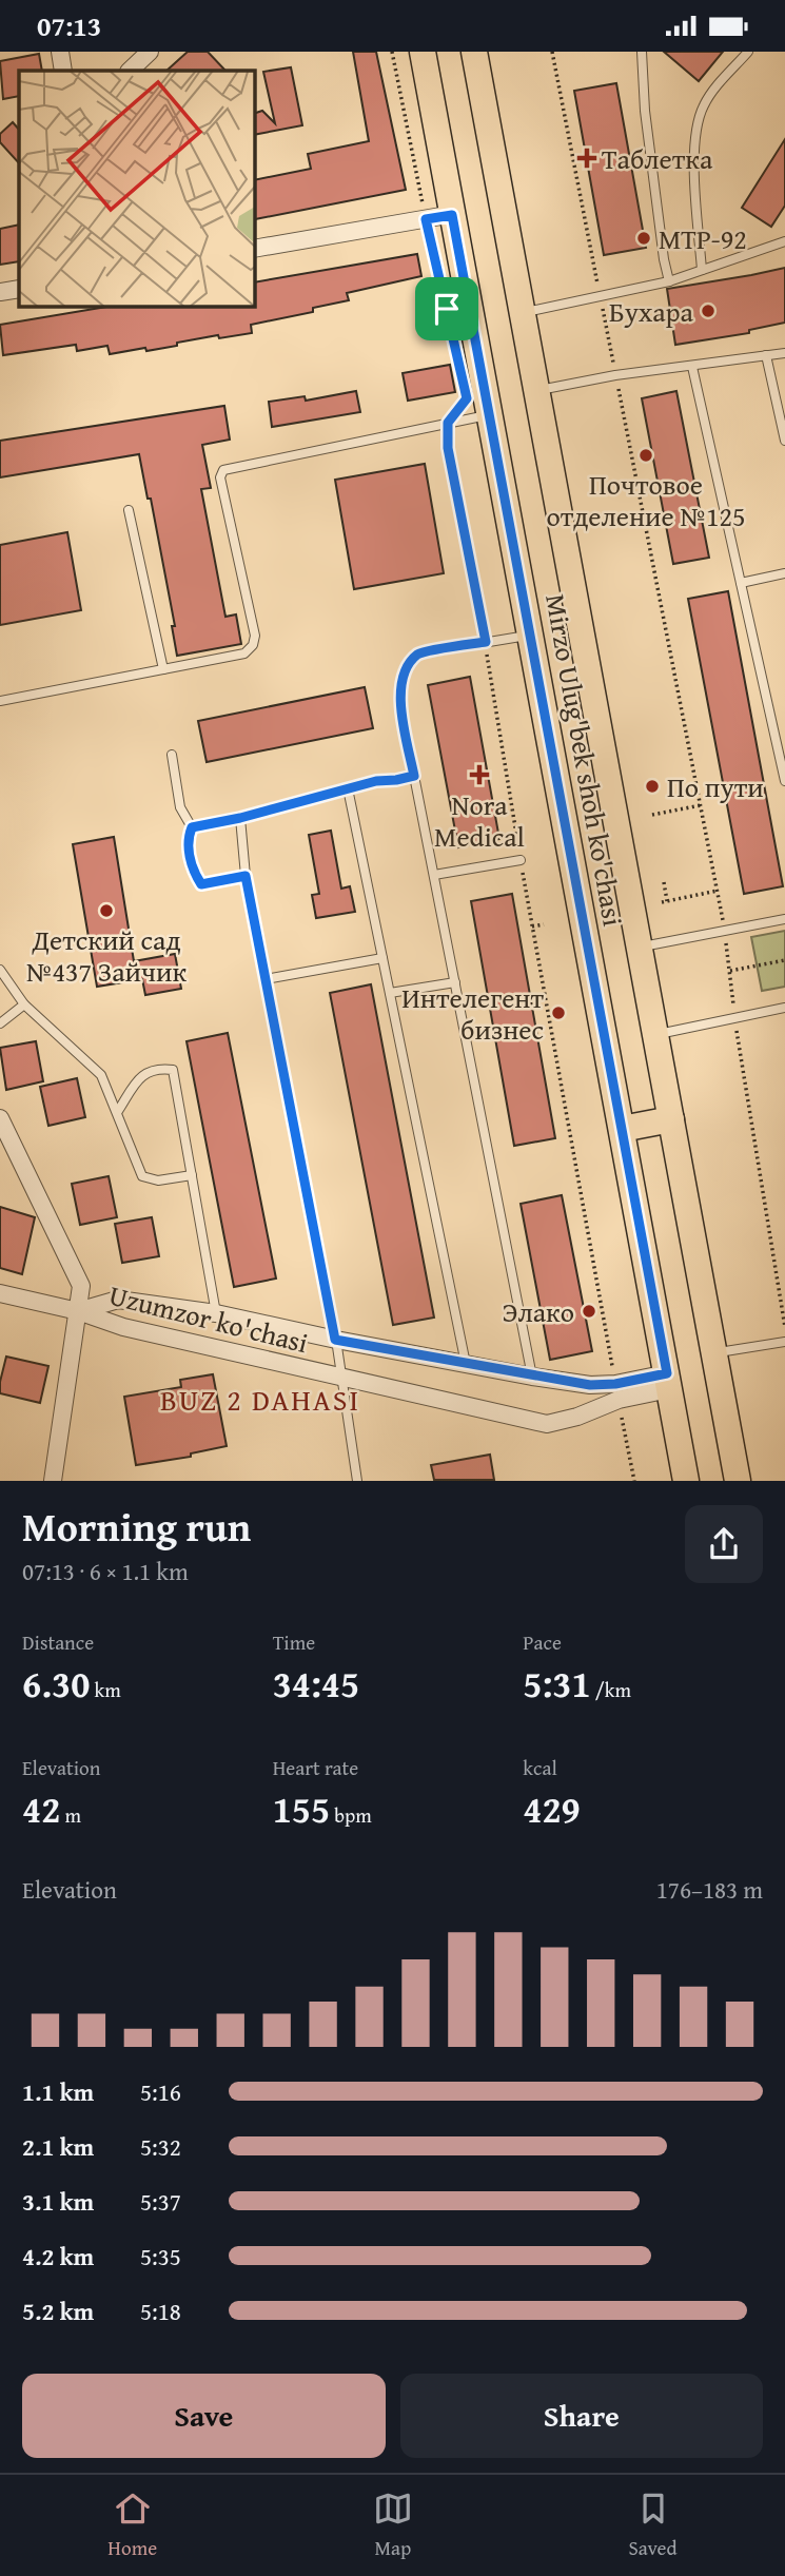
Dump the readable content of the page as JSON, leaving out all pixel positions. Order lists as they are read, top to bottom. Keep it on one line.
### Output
{"streets":{"main road":["Mirzo Ulug'bek shoh ko'chasi"],"street":["Uzumzor ko'chasi"]},"crossings":[["Mirzo Ulug'bek shoh ko'chasi","Uzumzor ko'chasi"]],"districts":["BUZ 2 DAHASI"],"places":{"health":["Таблетка","Nora Medical"],"other":["MTP-92","Бухара","Почтовое отделение №125","По пути","Детский сад №437 Зайчик","Интелегент бизнес","Элако"]},"page":{"status":"07:13","heading":["Morning run","07:13 · 6 × 1.1 km"],"stats":[["Distance","6.30 km"],["Time","34:45"],["Pace","5:31 /km"],["Elevation","42 m"],["Heart rate","155 bpm"],["kcal","429"]],"chart":["Elevation","176–183 m"],"list":[{"name":"1.1 km","note":"5:16"},{"name":"2.1 km","note":"5:32"},{"name":"3.1 km","note":"5:37"},{"name":"4.2 km","note":"5:35"},{"name":"5.2 km","note":"5:18"}],"buttons":["Save","Share"],"tabs":["Home","Map","Saved"]}}
